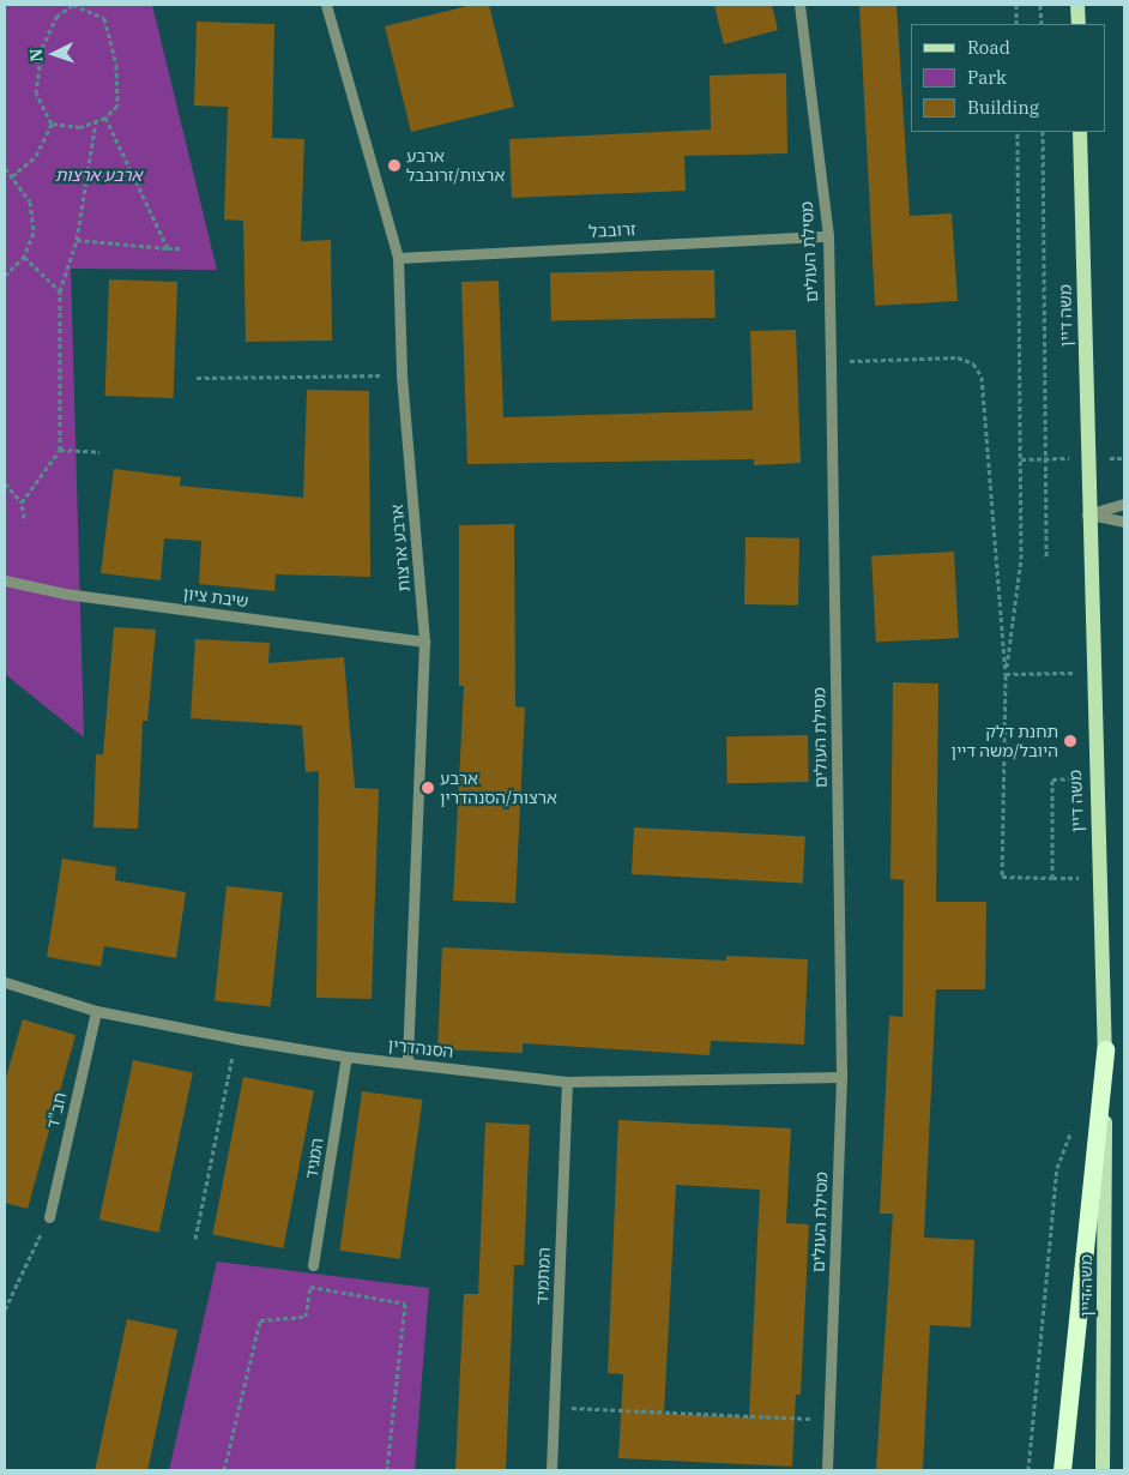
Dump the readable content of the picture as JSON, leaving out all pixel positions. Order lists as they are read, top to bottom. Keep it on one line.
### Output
{"streets":{"main road":["משה דיין"],"street":["זרובבל","מסילת העולים","ארבע ארצות","שיבת ציון","הסנהדרין","חב\"ד","המגיד","המתמיד"]},"crossings":[["זרובבל","מסילת העולים"],["זרובבל","ארבע ארצות"],["מסילת העולים","הסנהדרין"],["ארבע ארצות","שיבת ציון"],["ארבע ארצות","הסנהדרין"],["הסנהדרין","חב\"ד"],["הסנהדרין","המגיד"],["הסנהדרין","המתמיד"]],"parks":["ארבע ארצות"],"places":["ארבע ארצות/זרובבל","תחנת דלק היובל/משה דיין","ארבע ארצות/הסנהדרין"],"legend":["Road","Park","Building"],"north":"left"}
